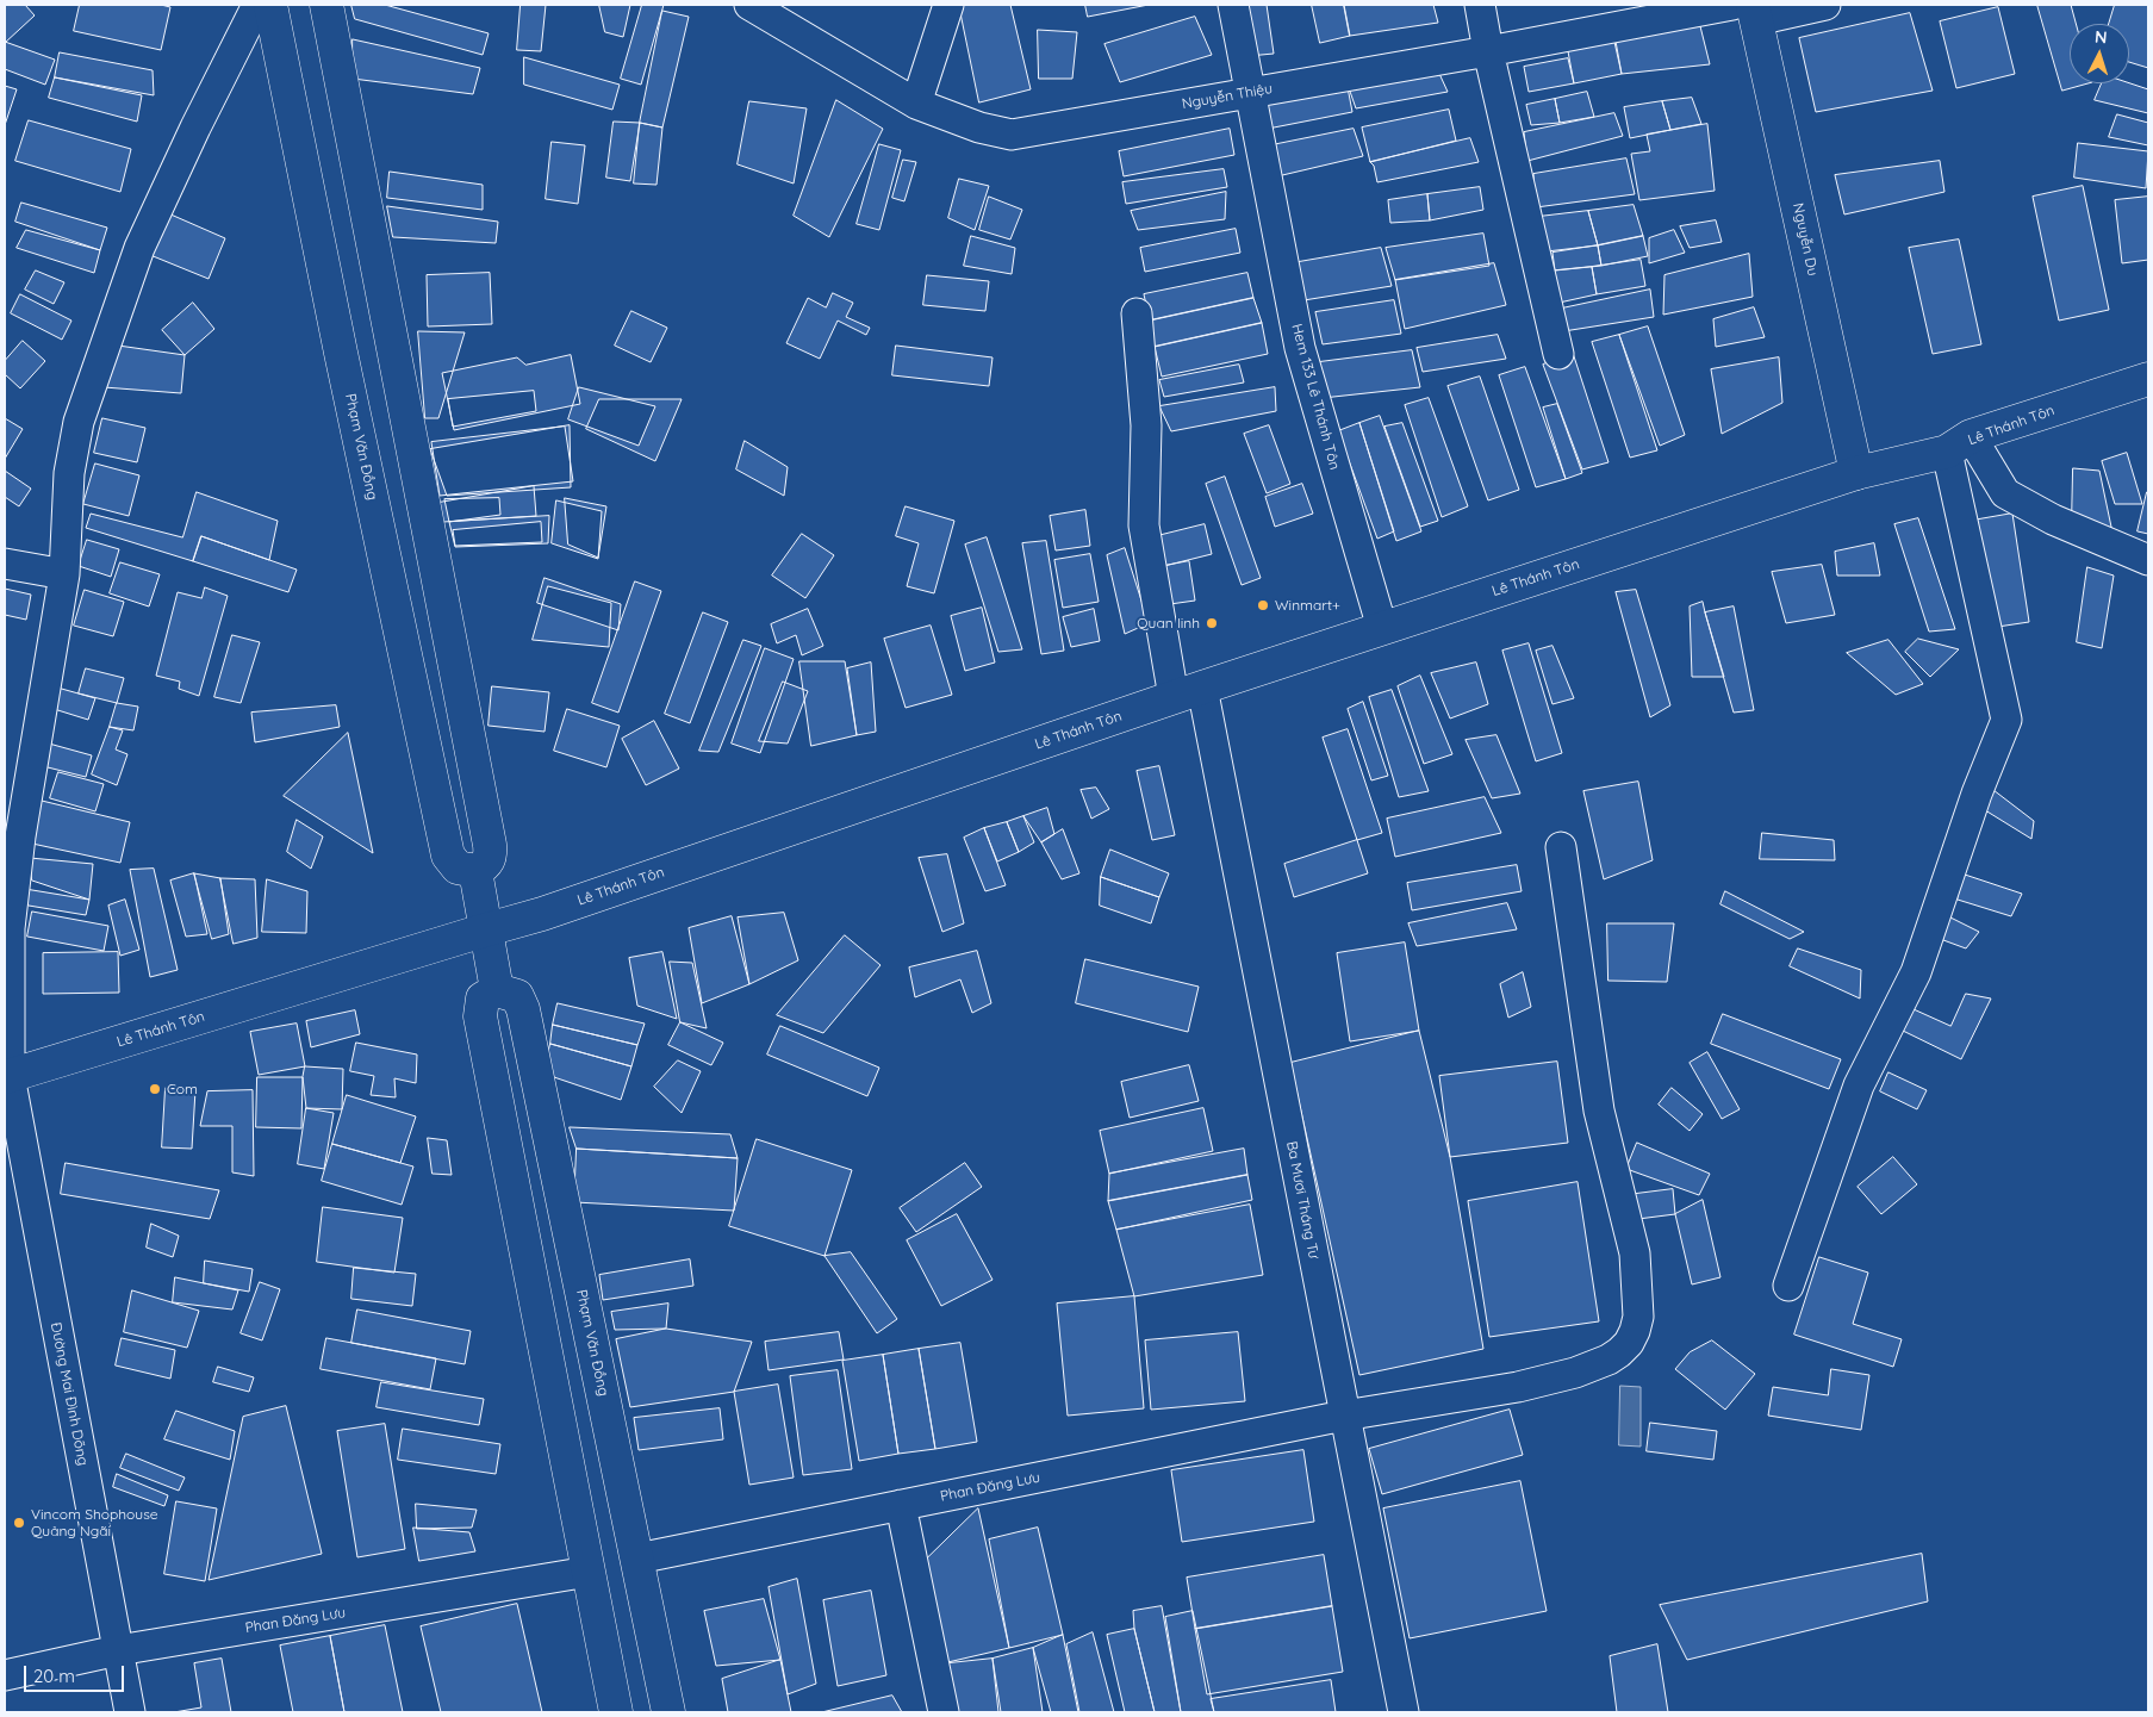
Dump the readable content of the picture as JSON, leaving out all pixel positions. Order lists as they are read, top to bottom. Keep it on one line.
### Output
{"streets":{"street":["Nguyễn Thiệu","Nguyễn Du","Hem 133 Lê Thánh Tôn","Lê Thánh Tôn","Phạm Văn Đồng","Ba Mươi Tháng Tư","Đường Mai Đình Dõng","Phan Đăng Lưu"]},"crossings":[["Nguyễn Thiệu","Nguyễn Du"],["Nguyễn Thiệu","Hem 133 Lê Thánh Tôn"],["Nguyễn Du","Lê Thánh Tôn"],["Hem 133 Lê Thánh Tôn","Lê Thánh Tôn"],["Lê Thánh Tôn","Ba Mươi Tháng Tư"],["Lê Thánh Tôn","Đường Mai Đình Dõng"],["Phạm Văn Đồng","Phan Đăng Lưu"],["Ba Mươi Tháng Tư","Phan Đăng Lưu"],["Đường Mai Đình Dõng","Phan Đăng Lưu"]],"places":["Winmart+","Quan linh","Com","Vincom Shophouse Quảng Ngãi"],"scale_bar":"20 m","north":"top"}
